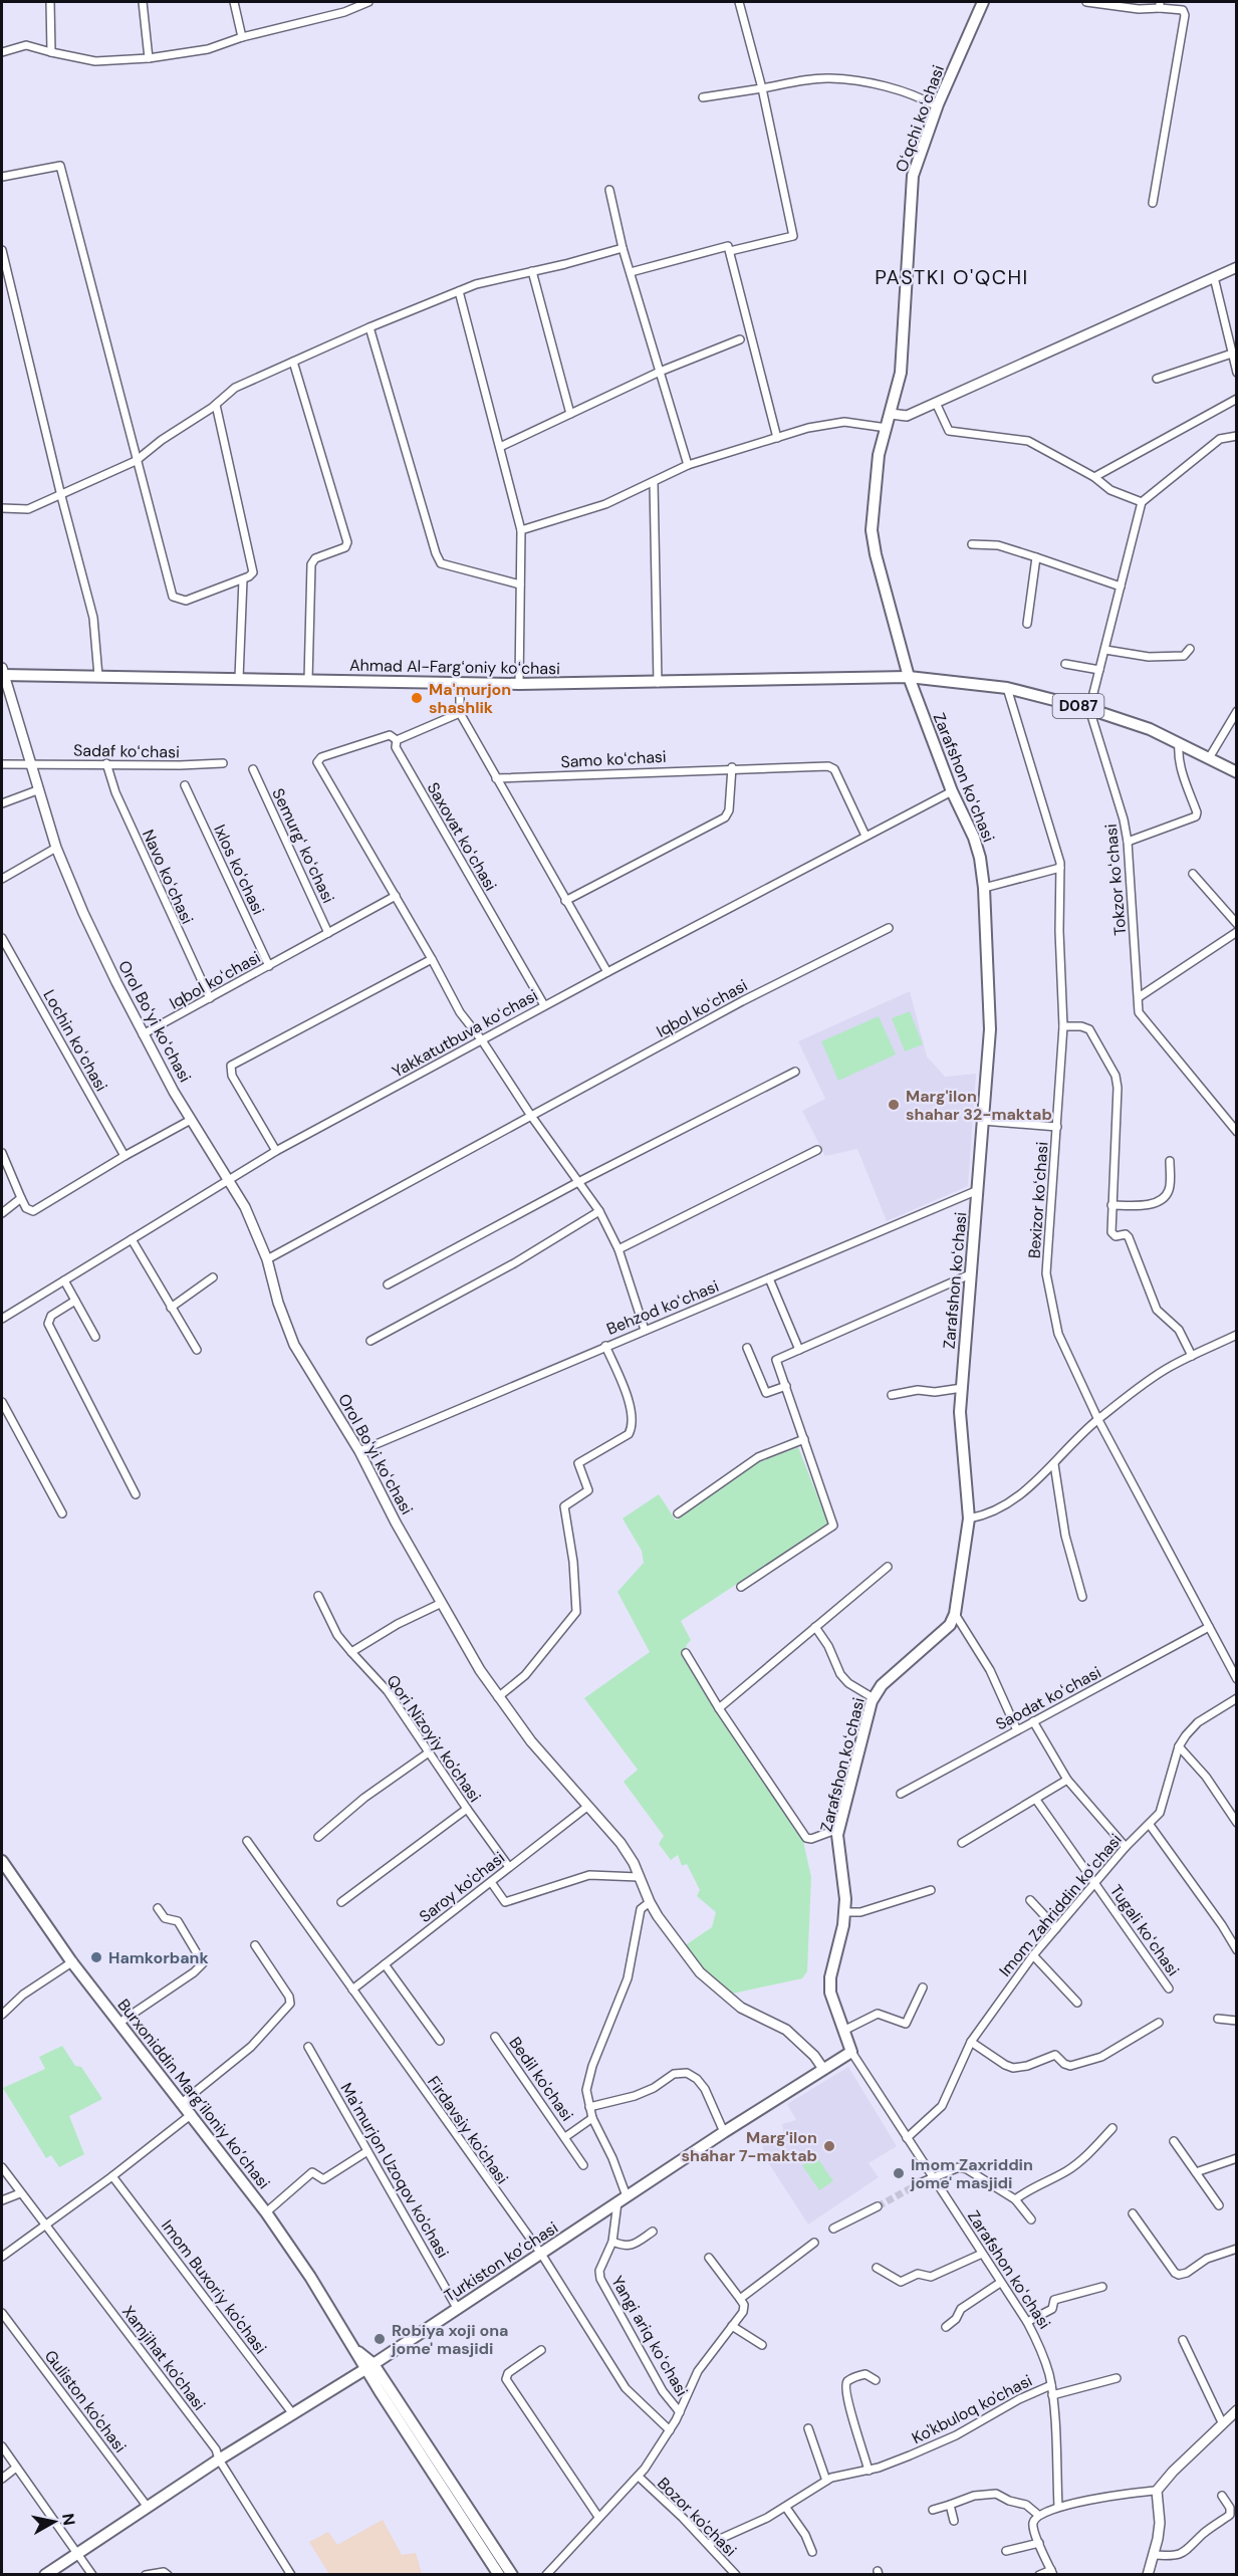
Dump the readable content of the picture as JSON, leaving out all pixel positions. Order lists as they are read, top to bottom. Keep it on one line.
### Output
{"streets":{"main road":["Oʻqchi koʻchasi","Ahmad Al-Fargʻoniy koʻchasi","D087","Zarafshon koʻchasi","Burxoniddin Marg’iloniy ko’chasi","Turkiston ko’chasi"],"street":["Sadaf koʻchasi","Samo koʻchasi","Saxovat koʻchasi","Semurgʻ koʻchasi","Ixlos koʻchasi","Navo koʻchasi","Tokzor koʻchasi","Iqbol koʻchasi","Orol Boʻyi koʻchasi","Yakkatutbuva koʻchasi","Lochin koʻchasi","Bexizor koʻchasi","Behzod koʻchasi","Saodat koʻchasi","Qori Nizoyiy ko'chasi","Saroy ko'chasi","Imom Zahriddin koʻchasi","Tugali koʻchasi","Bedil ko'chasi","Firdavsiy ko'chasi","Maʼmurjon Uzoqov ko'chasi","Imom Buxoriy ko'chasi","Yangi ariq koʻchasi","Xamjihat ko'chasi","Guliston ko'chasi","Ko'kbuloq ko'chasi","Bozor ko'chasi"]},"crossings":[["Oʻqchi koʻchasi","Ahmad Al-Fargʻoniy koʻchasi"],["Oʻqchi koʻchasi","D087"],["Oʻqchi koʻchasi","Zarafshon koʻchasi"],["Ahmad Al-Fargʻoniy koʻchasi","D087"],["Ahmad Al-Fargʻoniy koʻchasi","Zarafshon koʻchasi"],["Ahmad Al-Fargʻoniy koʻchasi","Orol Boʻyi koʻchasi"],["D087","Zarafshon koʻchasi"],["D087","Tokzor koʻchasi"],["D087","Bexizor koʻchasi"],["Sadaf koʻchasi","Navo koʻchasi"],["Sadaf koʻchasi","Orol Boʻyi koʻchasi"],["Samo koʻchasi","Yakkatutbuva koʻchasi"],["Zarafshon koʻchasi","Yakkatutbuva koʻchasi"],["Zarafshon koʻchasi","Behzod koʻchasi"],["Zarafshon koʻchasi","Imom Zahriddin koʻchasi"],["Zarafshon koʻchasi","Turkiston ko’chasi"],["Zarafshon koʻchasi","Ko'kbuloq ko'chasi"],["Saxovat koʻchasi","Yakkatutbuva koʻchasi"],["Semurgʻ koʻchasi","Iqbol koʻchasi"],["Ixlos koʻchasi","Iqbol koʻchasi"],["Navo koʻchasi","Iqbol koʻchasi"],["Iqbol koʻchasi","Orol Boʻyi koʻchasi"],["Orol Boʻyi koʻchasi","Yakkatutbuva koʻchasi"],["Orol Boʻyi koʻchasi","Behzod koʻchasi"],["Orol Boʻyi koʻchasi","Saroy ko'chasi"],["Orol Boʻyi koʻchasi","Turkiston ko’chasi"],["Orol Boʻyi koʻchasi","Yangi ariq koʻchasi"],["Bexizor koʻchasi","Saodat koʻchasi"],["Qori Nizoyiy ko'chasi","Saroy ko'chasi"],["Saroy ko'chasi","Firdavsiy ko'chasi"],["Imom Zahriddin koʻchasi","Tugali koʻchasi"],["Bedil ko'chasi","Yangi ariq koʻchasi"],["Burxoniddin Marg’iloniy ko’chasi","Turkiston ko’chasi"],["Firdavsiy ko'chasi","Turkiston ko’chasi"],["Maʼmurjon Uzoqov ko'chasi","Turkiston ko’chasi"],["Turkiston ko’chasi","Imom Buxoriy ko'chasi"],["Turkiston ko’chasi","Yangi ariq koʻchasi"],["Turkiston ko’chasi","Xamjihat ko'chasi"],["Turkiston ko’chasi","Guliston ko'chasi"],["Ko'kbuloq ko'chasi","Bozor ko'chasi"]],"districts":["PASTKI O'QCHI"],"places":["Ma'murjon shashlik","Marg'ilon shahar 32-maktab","Hamkorbank","Marg'ilon shahar 7-maktab","Imom Zaxriddin jome' masjidi","Robiya xoji ona jome' masjidi"],"north":"right"}
